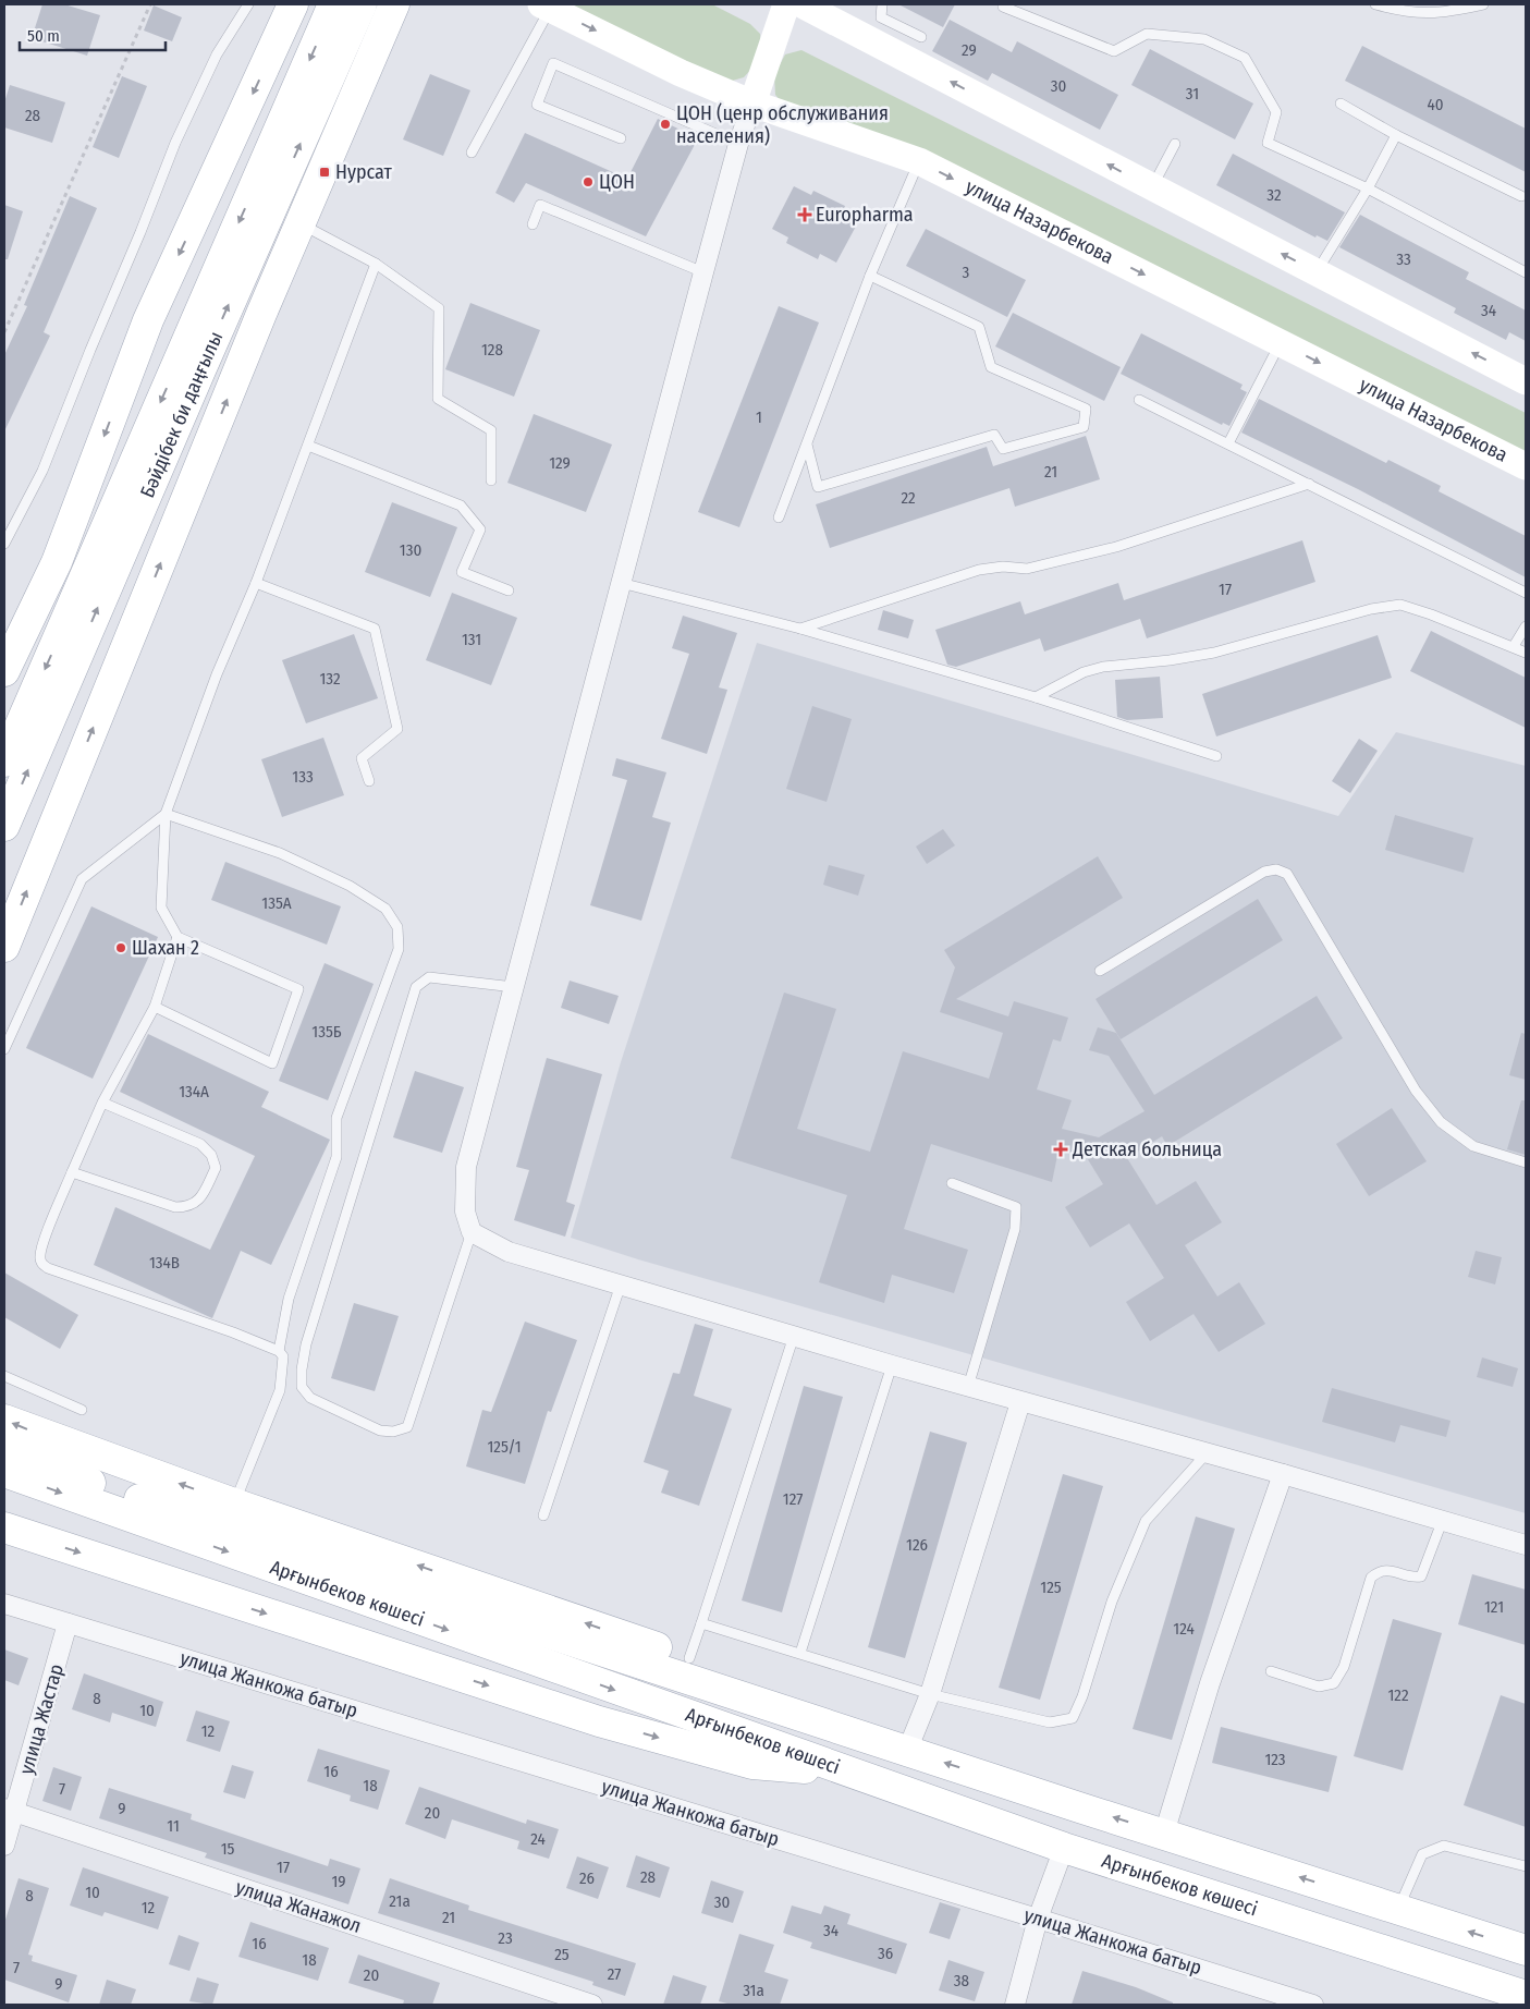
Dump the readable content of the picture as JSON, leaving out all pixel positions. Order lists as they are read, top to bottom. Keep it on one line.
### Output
{"streets":{"main road":["Бәйдібек би даңғылы","Арғынбеков көшесі"],"street":["улица Назарбекова","улица Жанкожа батыр","улица Жастар","улица Жанажол"]},"crossings":[["улица Жанкожа батыр","улица Жастар"],["улица Жастар","улица Жанажол"]],"places":{"other":["ЦОН (ценр обслуживания населения)","ЦОН","Шахан 2"],"transit":["Нурсат"],"health":["Europharma","Детская больница"]},"house_numbers":["29","30","31","40","28","32","33","3","34","128","1","129","21","22","130","17","131","132","133","135А","135Б","134А","134В","125/1","127","126","125","121","124","122","8","10","12","123","16","18","7","9","20","11","24","15","17","28","26","19","10","8","21а","30","12","21","34","23","16","36","25","18","7","27","20","38","9","31а"],"scale_bar":"50 m"}
